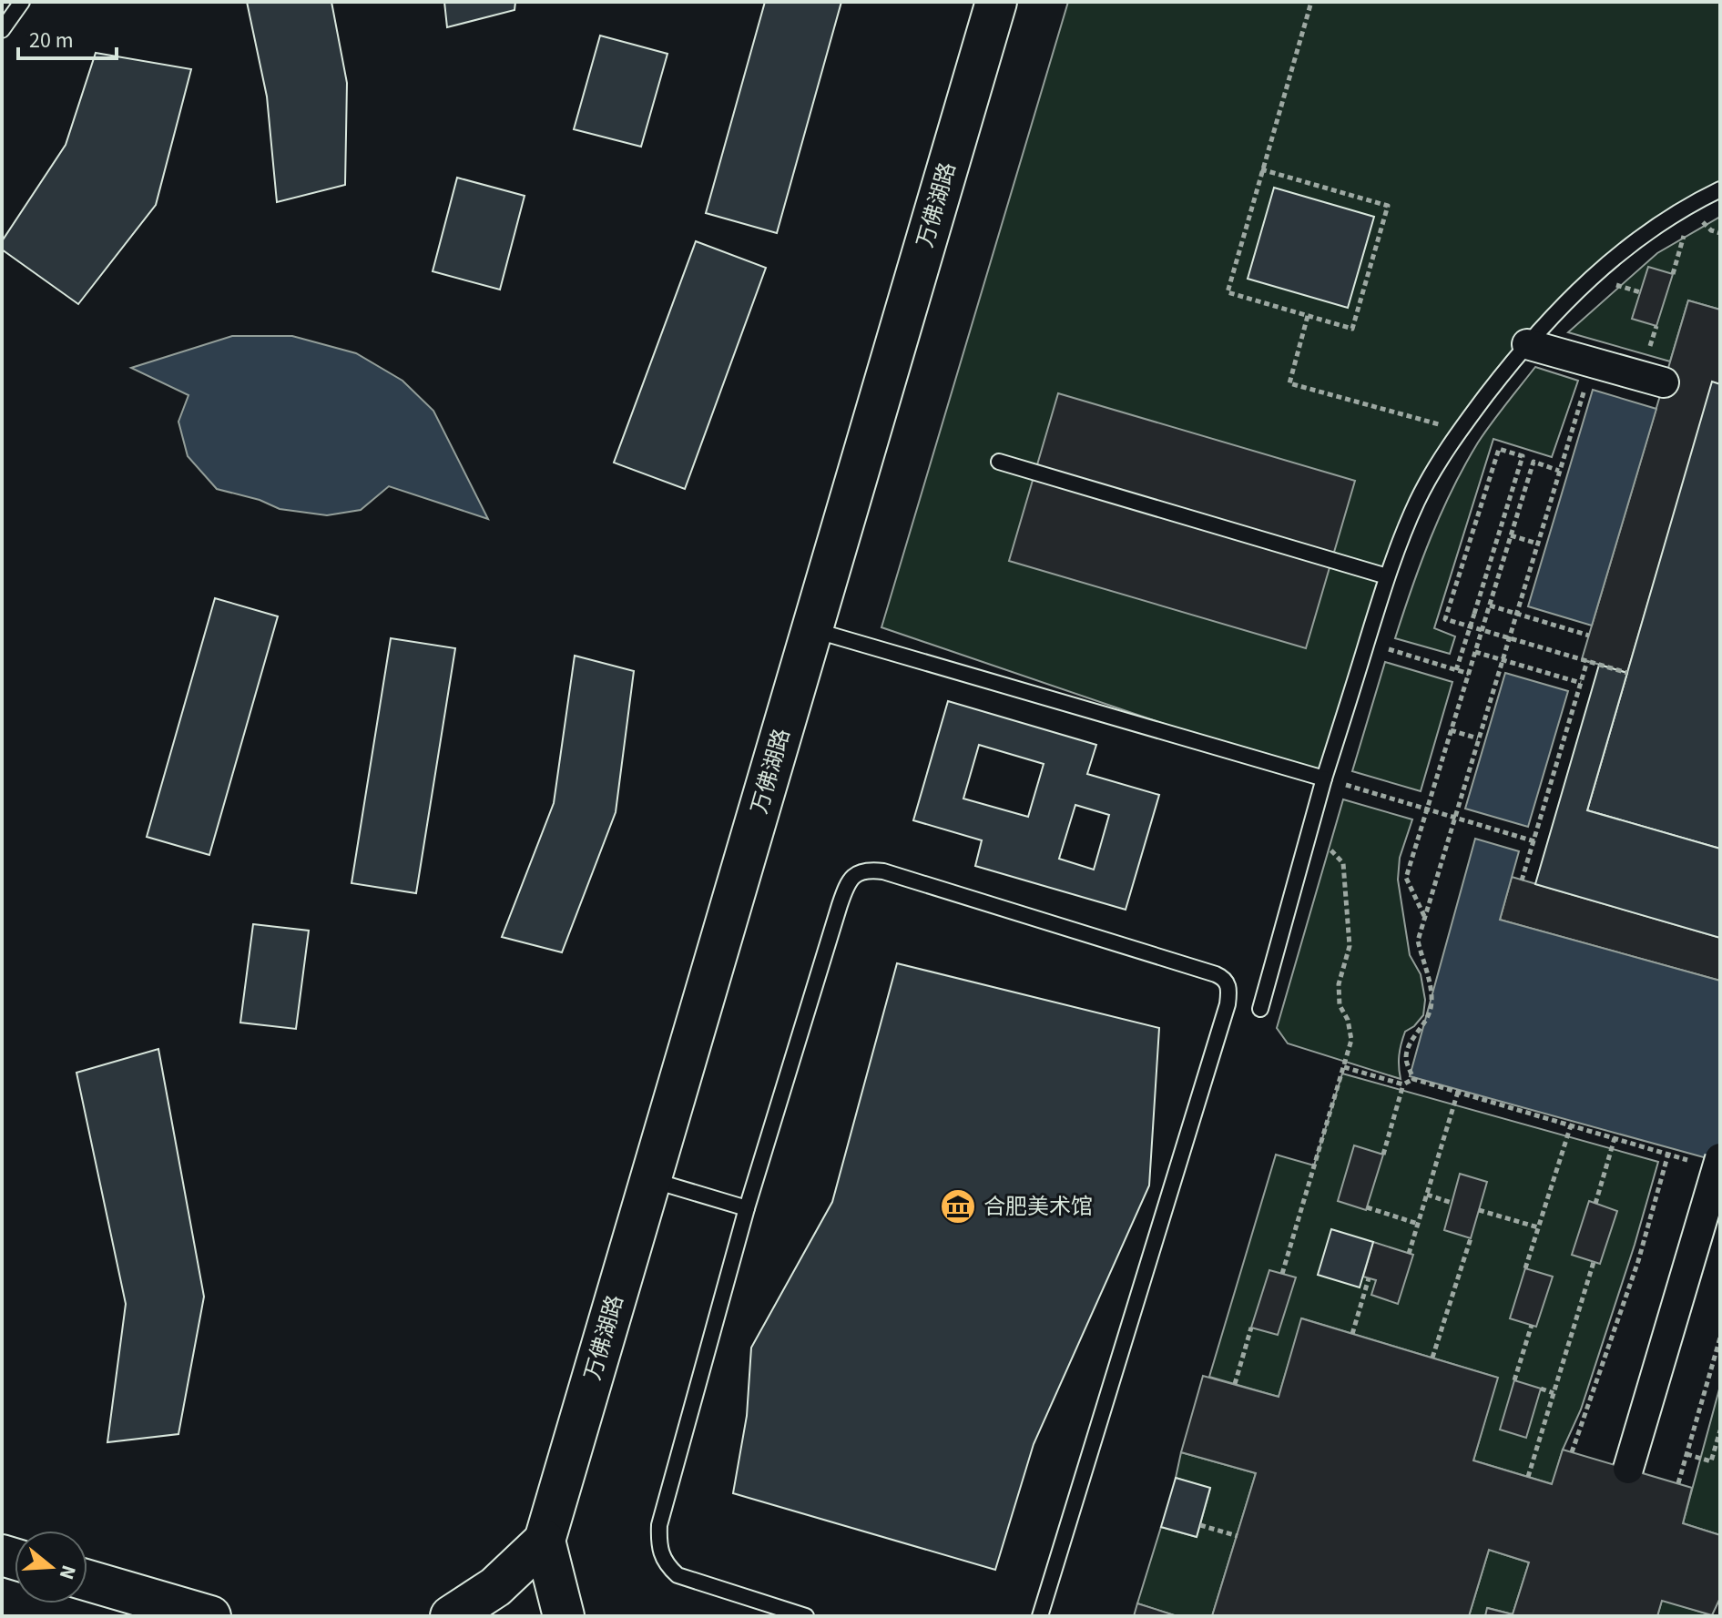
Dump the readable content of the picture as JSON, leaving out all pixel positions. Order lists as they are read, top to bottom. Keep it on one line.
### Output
{"streets":{"street":["万佛湖路"]},"places":{"museum":["合肥美术馆"]},"scale_bar":"20 m","north":"right"}
